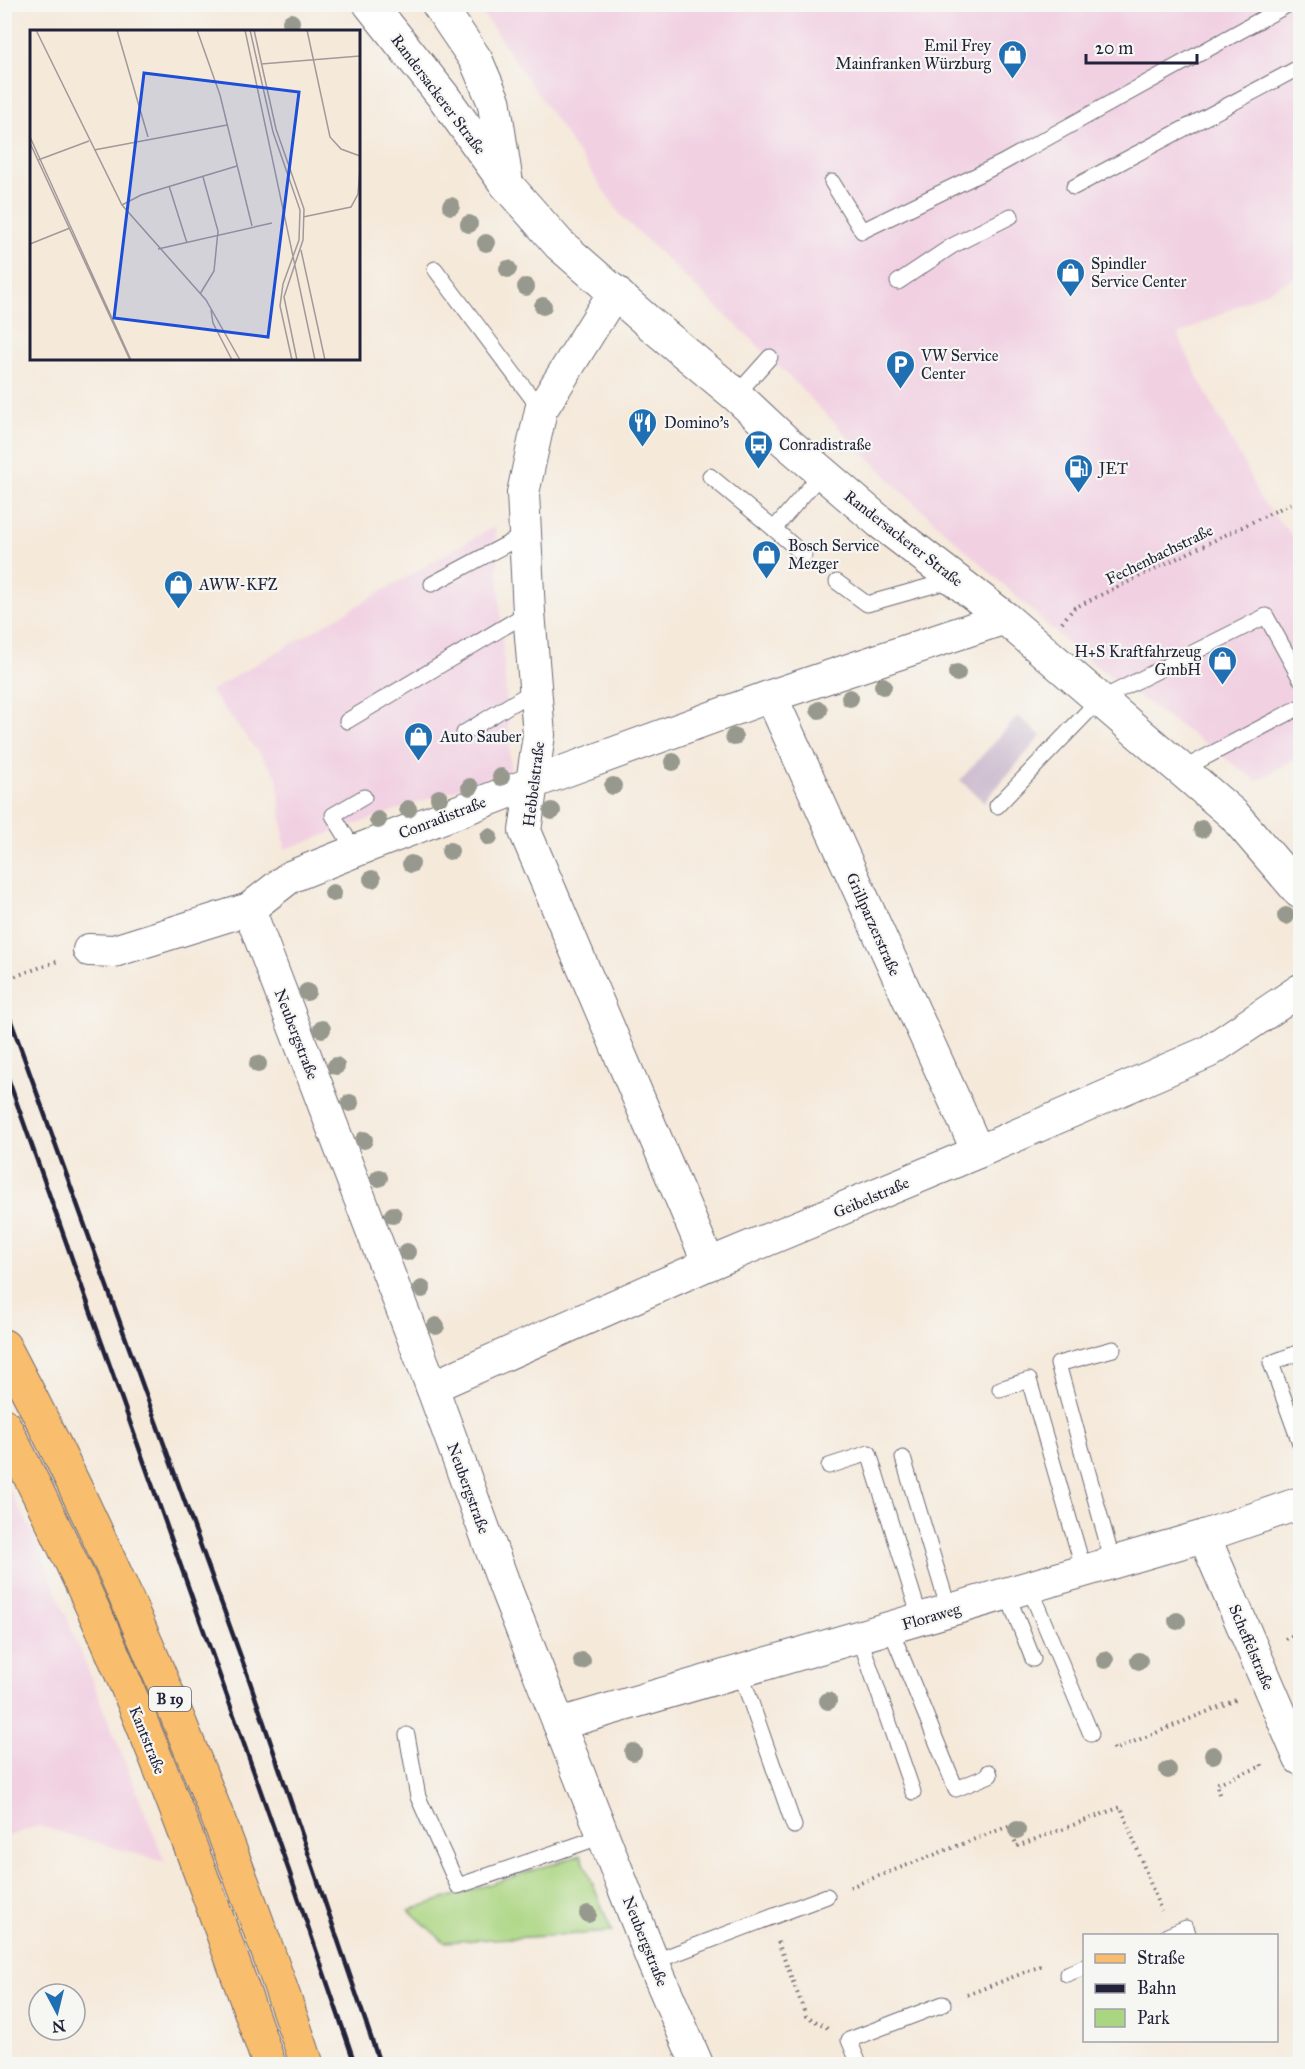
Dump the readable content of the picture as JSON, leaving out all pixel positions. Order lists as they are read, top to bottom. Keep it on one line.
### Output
{"streets":{"main road":["B 19","Kantstraße"],"street":["Randersackerer Straße","Hebbelstraße","Conradistraße","Grillparzerstraße","Neubergstraße","Geibelstraße","Floraweg","Scheffelstraße"],"path":["Fechenbachstraße"]},"crossings":[["Randersackerer Straße","Fechenbachstraße"],["Randersackerer Straße","Hebbelstraße"],["Randersackerer Straße","Conradistraße"],["Hebbelstraße","Conradistraße"],["Hebbelstraße","Geibelstraße"],["Conradistraße","Grillparzerstraße"],["Conradistraße","Neubergstraße"],["Grillparzerstraße","Geibelstraße"],["Neubergstraße","Geibelstraße"],["Neubergstraße","Floraweg"],["Floraweg","Scheffelstraße"]],"places":{"shop":["Emil Frey Mainfranken Würzburg","Spindler Service Center","Bosch Service Mezger","AWW-KFZ","H+S Kraftfahrzeug GmbH","Auto Sauber"],"parking":["VW Service Center"],"restaurant":["Domino's"],"bus stop":["Conradistraße"],"fuel station":["JET"]},"legend":["Straße","Bahn","Park"],"scale_bar":"20 m","north":"bottom"}
